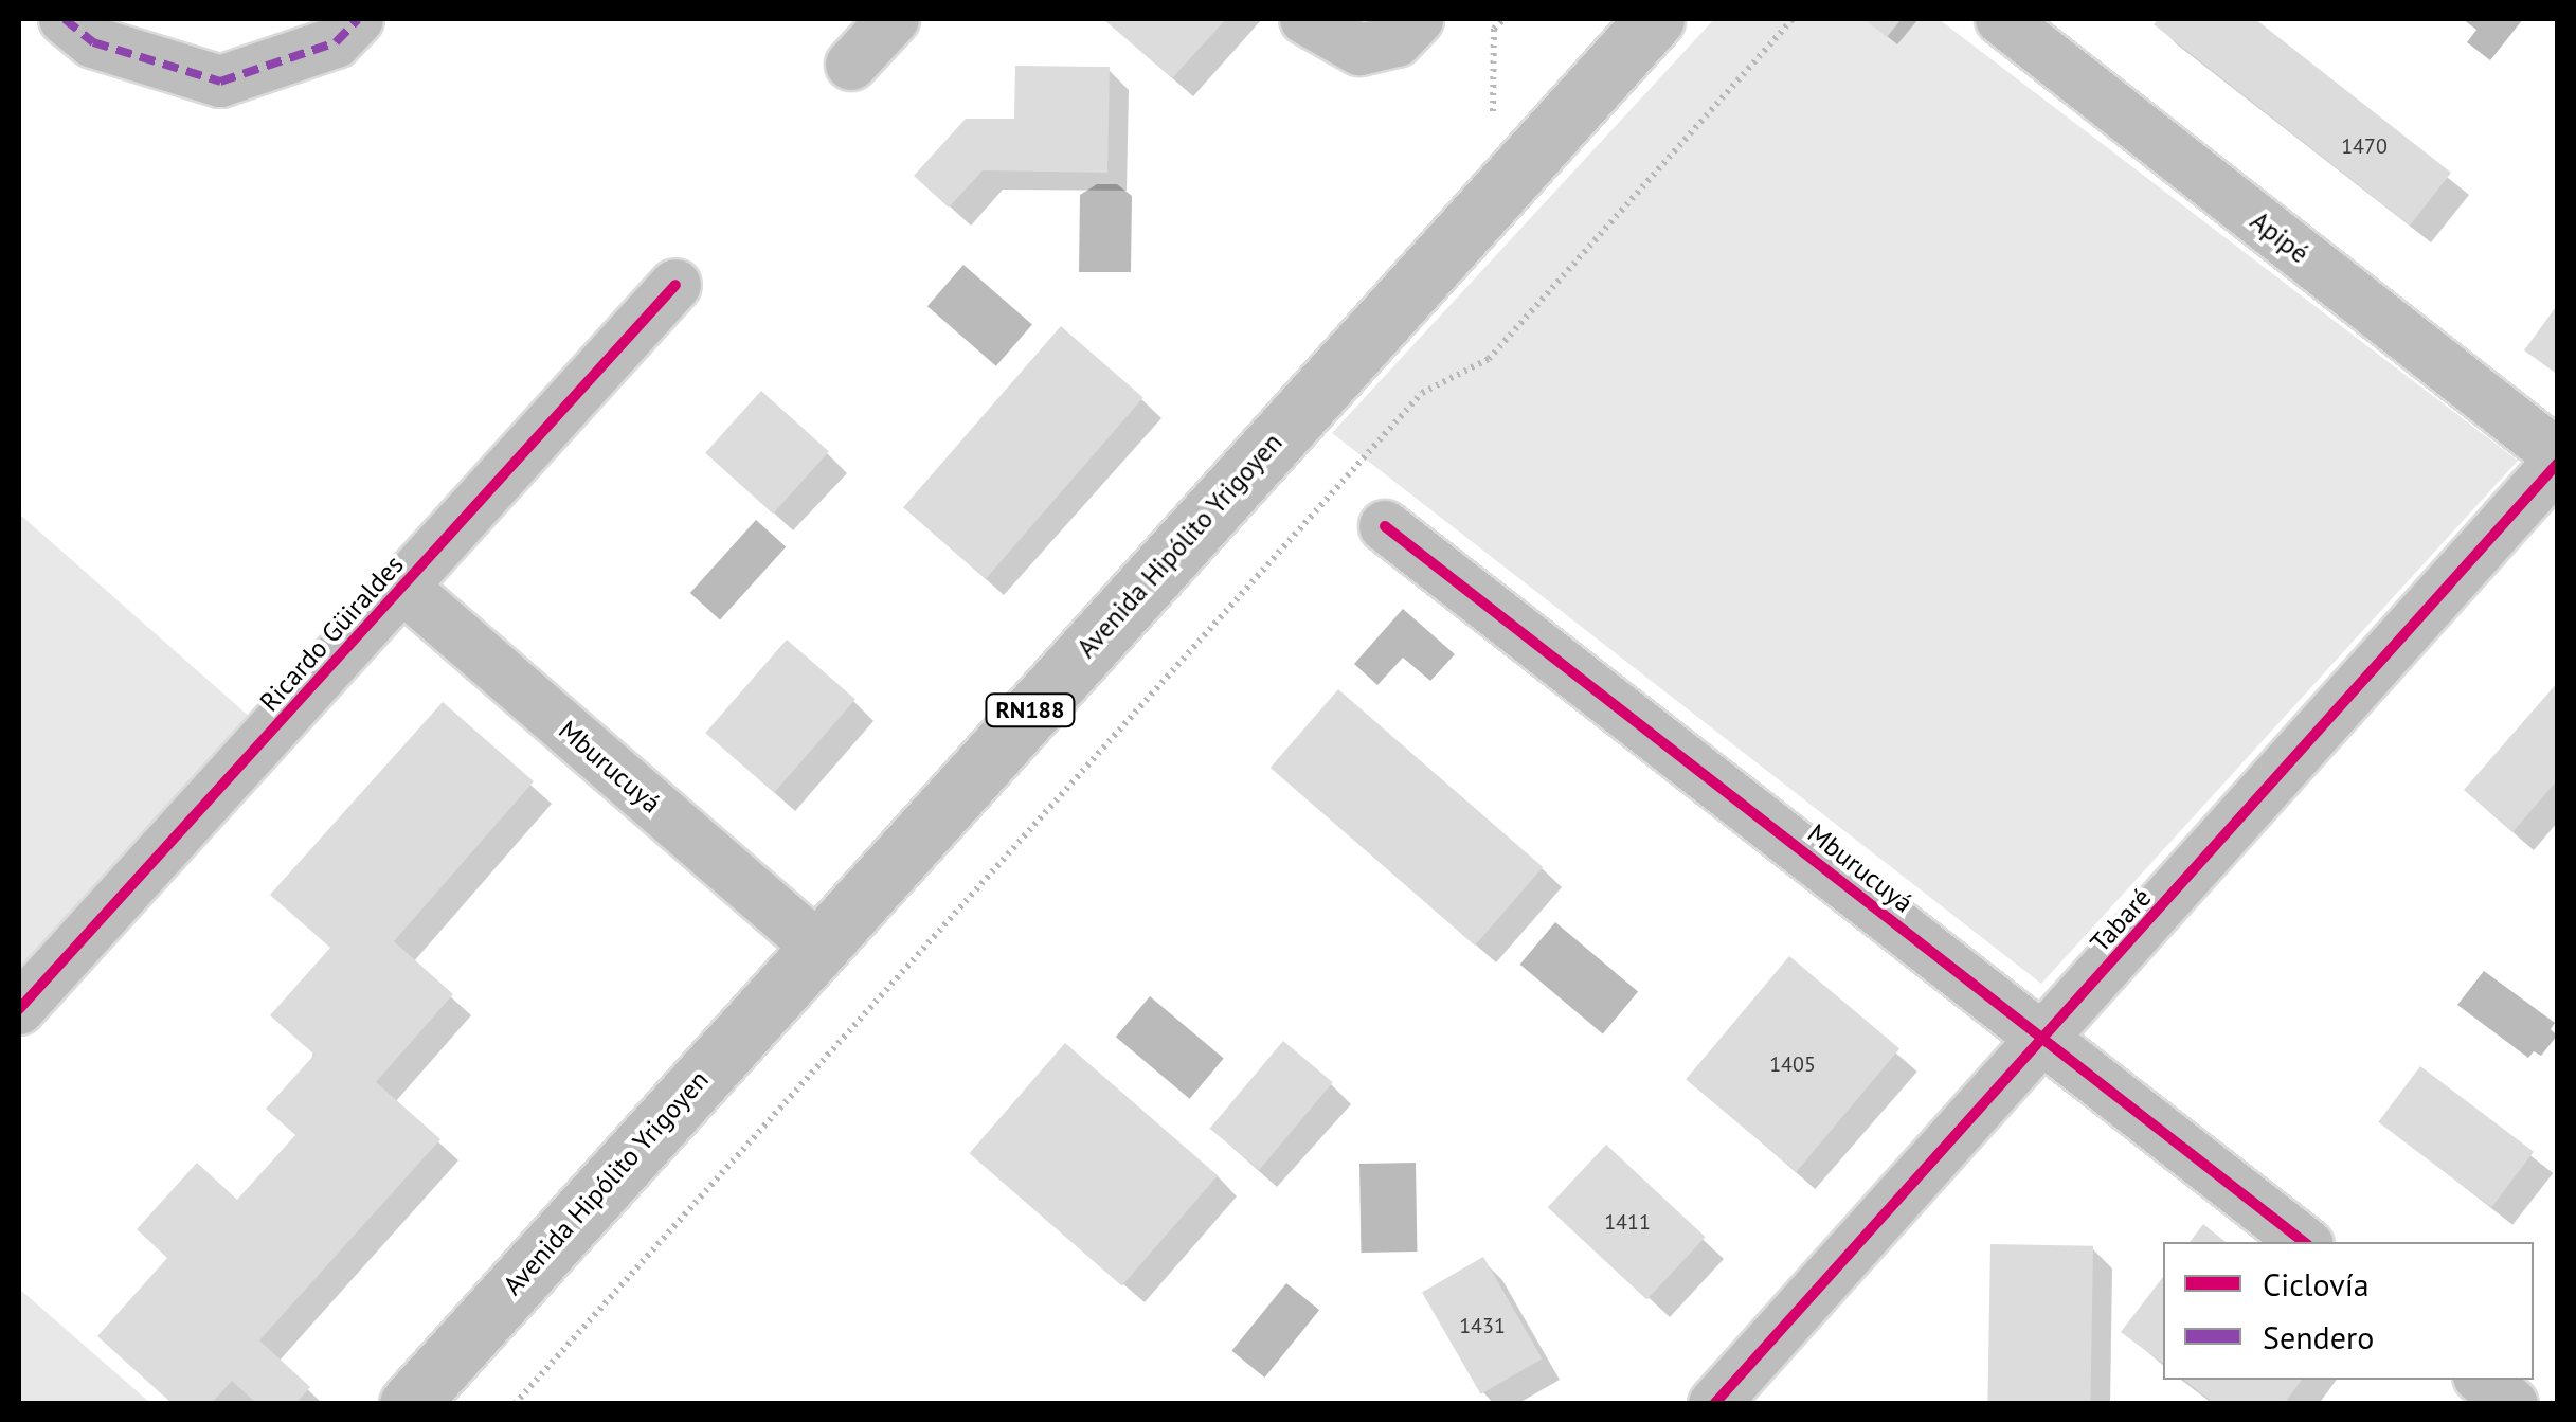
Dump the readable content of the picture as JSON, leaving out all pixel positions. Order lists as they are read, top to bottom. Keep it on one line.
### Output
{"streets":{"main road":["Avenida Hipólito Yrigoyen","RN188"],"street":["Apipé","Ricardo Güiraldes","Mburucuyá","Tabaré"]},"crossings":[["Apipé","Tabaré"],["Avenida Hipólito Yrigoyen","Mburucuyá"],["Ricardo Güiraldes","Mburucuyá"],["Mburucuyá","Tabaré"]],"house_numbers":["1470","1405","1411","1431"],"legend":["Ciclovía","Sendero"]}
